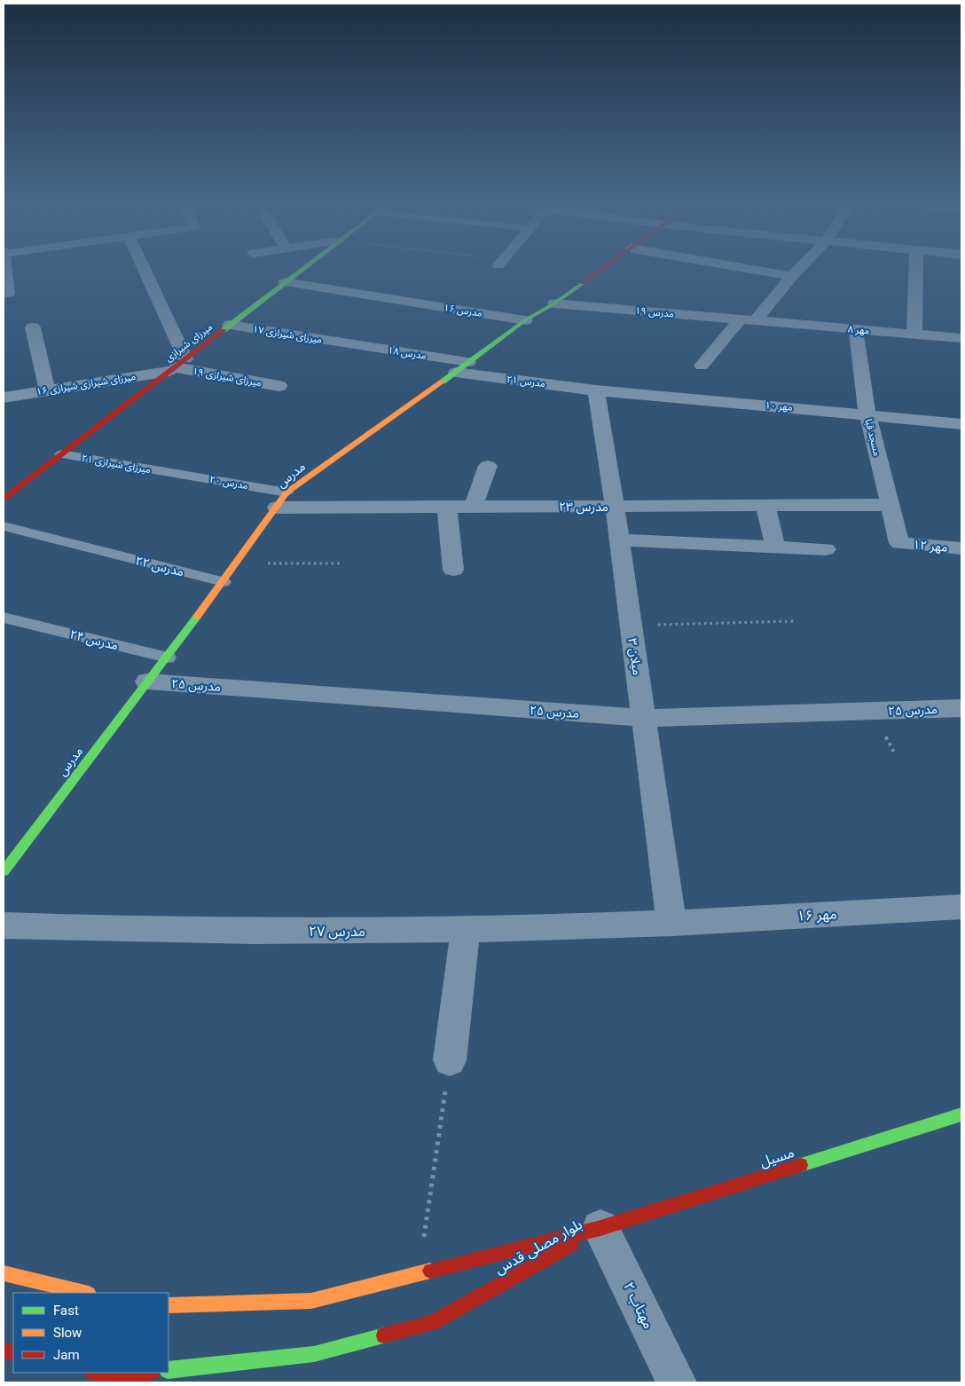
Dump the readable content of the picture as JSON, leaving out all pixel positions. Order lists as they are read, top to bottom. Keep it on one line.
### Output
{"streets":{"street":["مدرس ۱۶","مدرس ۱۹","مهر ۸","میرزای شیرازی ۱۷","میرزای شیرازی","مدرس ۱۸","میرزای شیرازی ۱۹","مدرس ۲۱","میرزای شیرازی شیرازی ۱۶","مهر ۱۰","مسجد قبا","مدرس","مدرس ۲۳","مهر ۱۲","میلان ۳","مدرس ۲۵","مهر ۱۶","مدرس ۲۷","مسیل","بلوار مصلی قدس","مهتاب ۲"],"lane":["میرزای شیرازی ۲۱","مدرس ۲۰","مدرس ۲۲","مدرس ۲۴"]},"crossings":[["مدرس ۱۶","میرزای شیرازی"],["مدرس ۱۶","مدرس"],["مدرس ۱۹","مهر ۸"],["مدرس ۱۹","مدرس"],["مهر ۸","مسجد قبا"],["میرزای شیرازی ۱۷","میرزای شیرازی"],["میرزای شیرازی ۱۷","مدرس ۱۸"],["میرزای شیرازی","میرزای شیرازی ۱۹"],["میرزای شیرازی","میرزای شیرازی شیرازی ۱۶"],["میرزای شیرازی","میرزای شیرازی ۲۱"],["مدرس ۱۸","مدرس ۲۱"],["مدرس ۱۸","مدرس"],["میرزای شیرازی ۱۹","میرزای شیرازی شیرازی ۱۶"],["مدرس ۲۱","مهر ۱۰"],["مدرس ۲۱","مدرس"],["مدرس ۲۱","میلان ۳"],["مهر ۱۰","مسجد قبا"],["مهر ۱۰","میلان ۳"],["مسجد قبا","مدرس ۲۳"],["مسجد قبا","مهر ۱۲"],["میرزای شیرازی ۲۱","مدرس ۲۰"],["مدرس","مدرس ۲۰"],["مدرس","مدرس ۲۳"],["مدرس","مدرس ۲۲"],["مدرس","مدرس ۲۴"],["مدرس","مدرس ۲۵"],["مدرس ۲۰","مدرس ۲۳"],["مدرس ۲۳","میلان ۳"],["میلان ۳","مدرس ۲۵"],["میلان ۳","مهر ۱۶"],["میلان ۳","مدرس ۲۷"],["مهر ۱۶","مدرس ۲۷"],["مسیل","بلوار مصلی قدس"],["مسیل","مهتاب ۲"],["بلوار مصلی قدس","مهتاب ۲"]],"legend":["Fast","Slow","Jam"]}
